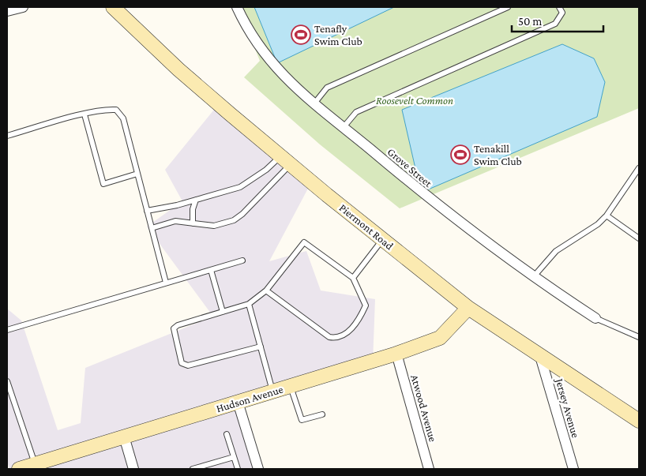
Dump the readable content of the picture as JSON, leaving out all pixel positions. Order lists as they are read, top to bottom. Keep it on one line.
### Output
{"streets":{"street":["Grove Street","Piermont Road","Hudson Avenue","Atwood Avenue","Jersey Avenue"]},"crossings":[["Piermont Road","Hudson Avenue"],["Piermont Road","Jersey Avenue"],["Hudson Avenue","Atwood Avenue"]],"parks":["Roosevelt Common"],"places":{"sports":["Tenafly Swim Club","Tenakill Swim Club"]},"scale_bar":"50 m"}
